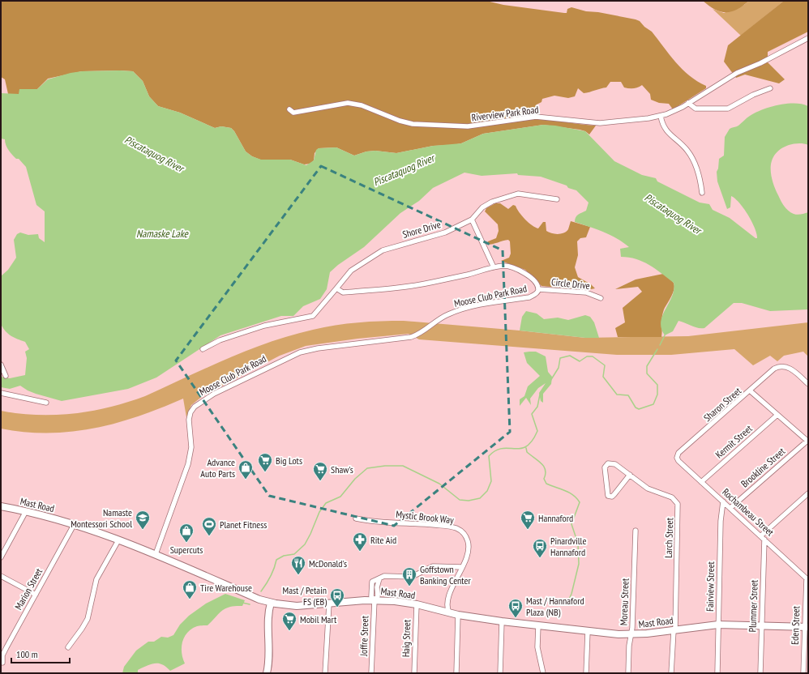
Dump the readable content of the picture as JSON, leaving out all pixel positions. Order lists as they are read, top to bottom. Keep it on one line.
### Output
{"streets":{"main road":["Mast Road"],"street":["Riverview Park Road","Shore Drive","Circle Drive","Moose Club Park Road","Sharon Street","Kermit Street","Brookline Street","Rochambeau Street","Mystic Brook Way","Larch Street","Fairview Street","Marion Street","Moreau Street","Plummer Street","Eden Street","Joffre Street","Haig Street"]},"crossings":[["Shore Drive","Moose Club Park Road"],["Circle Drive","Moose Club Park Road"],["Moose Club Park Road","Mast Road"],["Sharon Street","Rochambeau Street"],["Kermit Street","Rochambeau Street"],["Brookline Street","Rochambeau Street"],["Mast Road","Mystic Brook Way"],["Mast Road","Larch Street"],["Mast Road","Fairview Street"],["Mast Road","Marion Street"],["Mast Road","Moreau Street"],["Mast Road","Plummer Street"],["Mast Road","Eden Street"],["Mast Road","Joffre Street"],["Mast Road","Haig Street"],["Rochambeau Street","Fairview Street"],["Rochambeau Street","Plummer Street"],["Rochambeau Street","Eden Street"]],"water":["Piscataquog River","Namaske Lake"],"places":{"supermarket":["Big Lots","Shaw's","Hannaford","Mobil Mart"],"shop":["Advance Auto Parts","Supercuts","Tire Warehouse"],"school or university":["Namaste Montessori School"],"sports":["Planet Fitness"],"pharmacy":["Rite Aid"],"bus stop":["Pinardville Hannaford","Mast / Petain FS (EB)","Mast / Hannaford Plaza (NB)"],"restaurant":["McDonald's"],"building":["Goffstown Banking Center"]},"scale_bar":"100 m"}
